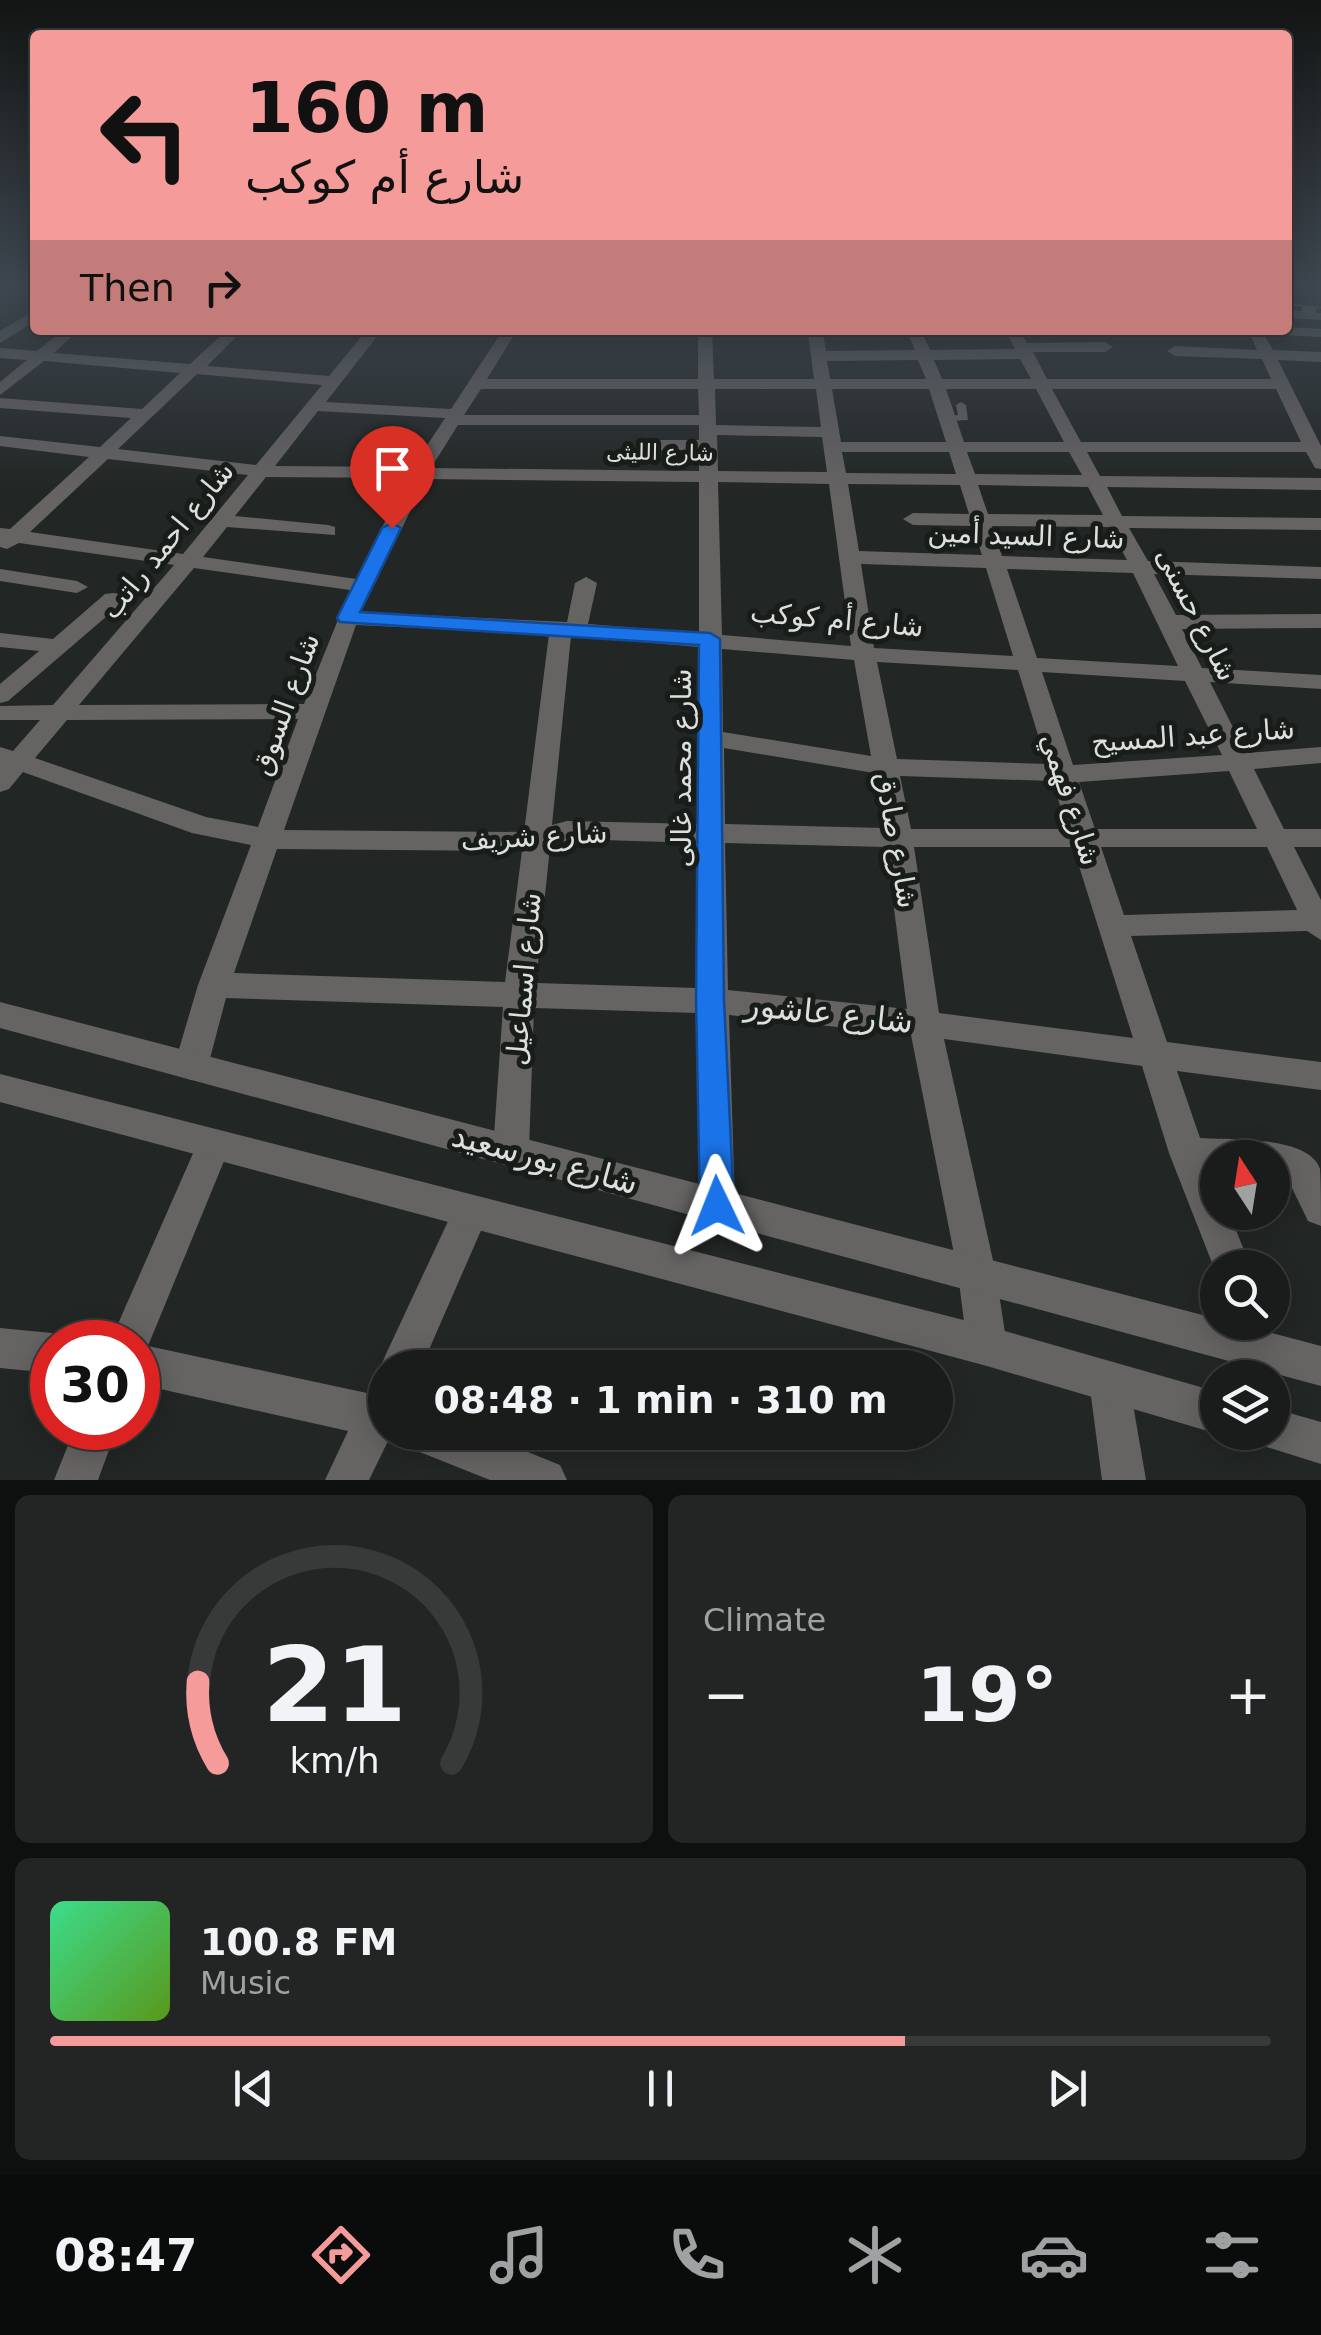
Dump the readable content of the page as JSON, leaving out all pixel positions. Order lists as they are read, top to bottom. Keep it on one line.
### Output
{"streets":{"street":["شارع الليثى","شارع السيد أمين","شارع احمد راتب","شارع حسنى","شارع أم كوكب","شارع السوق","شارع عبد المسيح","شارع محمد غالى","شارع فهمي","شارع شريف","شارع صادق","شارع اسماعيل","شارع عاشور","شارع بورسعيد"]},"crossings":[["شارع الليثى","شارع احمد راتب"],["شارع الليثى","شارع حسنى"],["شارع الليثى","شارع السوق"],["شارع الليثى","شارع محمد غالى"],["شارع الليثى","شارع فهمي"],["شارع الليثى","شارع صادق"],["شارع السيد أمين","شارع حسنى"],["شارع السيد أمين","شارع فهمي"],["شارع السيد أمين","شارع صادق"],["شارع احمد راتب","شارع شريف"],["شارع حسنى","شارع أم كوكب"],["شارع حسنى","شارع عبد المسيح"],["شارع حسنى","شارع شريف"],["شارع أم كوكب","شارع السوق"],["شارع أم كوكب","شارع محمد غالى"],["شارع أم كوكب","شارع فهمي"],["شارع أم كوكب","شارع صادق"],["شارع أم كوكب","شارع اسماعيل"],["شارع السوق","شارع شريف"],["شارع السوق","شارع عاشور"],["شارع السوق","شارع بورسعيد"],["شارع عبد المسيح","شارع محمد غالى"],["شارع عبد المسيح","شارع فهمي"],["شارع عبد المسيح","شارع صادق"],["شارع محمد غالى","شارع شريف"],["شارع محمد غالى","شارع عاشور"],["شارع محمد غالى","شارع بورسعيد"],["شارع فهمي","شارع شريف"],["شارع فهمي","شارع عاشور"],["شارع شريف","شارع صادق"],["شارع شريف","شارع اسماعيل"],["شارع صادق","شارع عاشور"],["شارع صادق","شارع بورسعيد"],["شارع اسماعيل","شارع عاشور"],["شارع اسماعيل","شارع بورسعيد"]],"north":"top","page":{"turn":["160 m","شارع أم كوكب"],"then":"Then","limit":"30","trip":"08:48 · 1 min · 310 m","tile":"Climate","heat":["−","19°","+"],"song":["100.8 FM","Music"],"tabs":"08:47","gauge":["21","km/h"]}}
